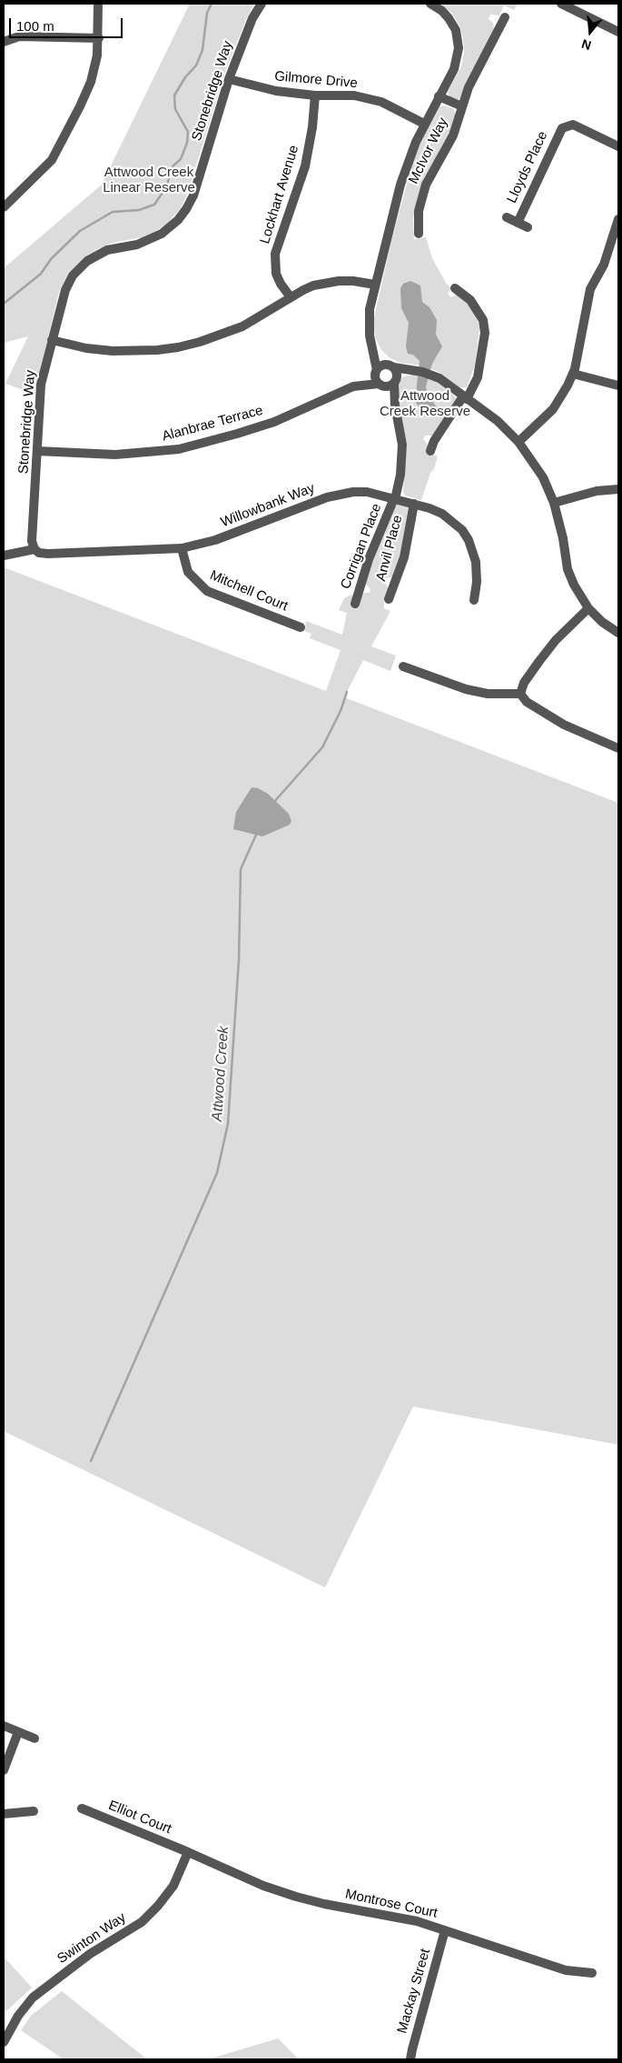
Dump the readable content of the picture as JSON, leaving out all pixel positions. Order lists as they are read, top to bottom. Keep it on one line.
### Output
{"streets":{"street":["Gilmore Drive","Stonebridge Way","McIvor Way","Lloyds Place","Lockhart Avenue","Alanbrae Terrace","Willowbank Way","Corrigan Place","Anvil Place","Mitchell Court","Elliot Court","Montrose Court","Swinton Way","Mackay Street"]},"crossings":[["Gilmore Drive","Stonebridge Way"],["Gilmore Drive","Lockhart Avenue"],["Stonebridge Way","Alanbrae Terrace"],["Stonebridge Way","Willowbank Way"],["Willowbank Way","Corrigan Place"],["Willowbank Way","Anvil Place"],["Willowbank Way","Mitchell Court"],["Elliot Court","Montrose Court"],["Elliot Court","Swinton Way"],["Montrose Court","Swinton Way"],["Montrose Court","Mackay Street"]],"water":["Attwood Creek"],"parks":["Attwood Creek Linear Reserve","Attwood Creek Reserve"],"scale_bar":"100 m","north":"bottom"}
